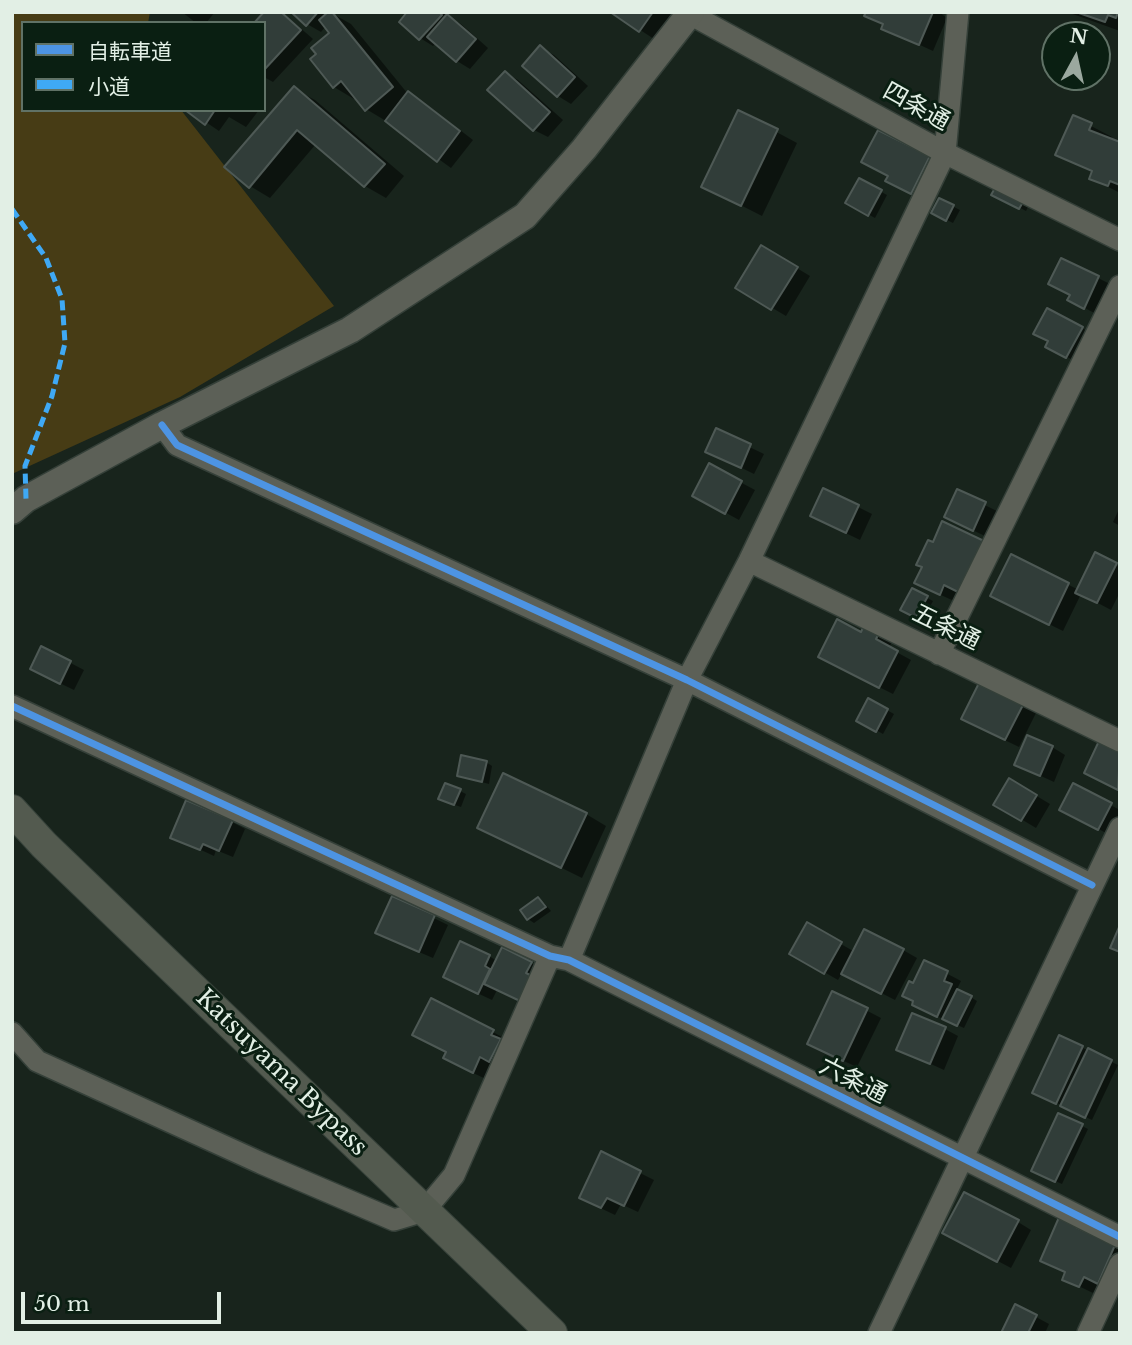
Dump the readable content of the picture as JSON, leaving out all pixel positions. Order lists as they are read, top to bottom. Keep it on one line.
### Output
{"streets":{"main road":["Katsuyama Bypass"],"street":["四条通","五条通","六条通"]},"legend":["自転車道","小道"],"scale_bar":"50 m","north":"top"}
